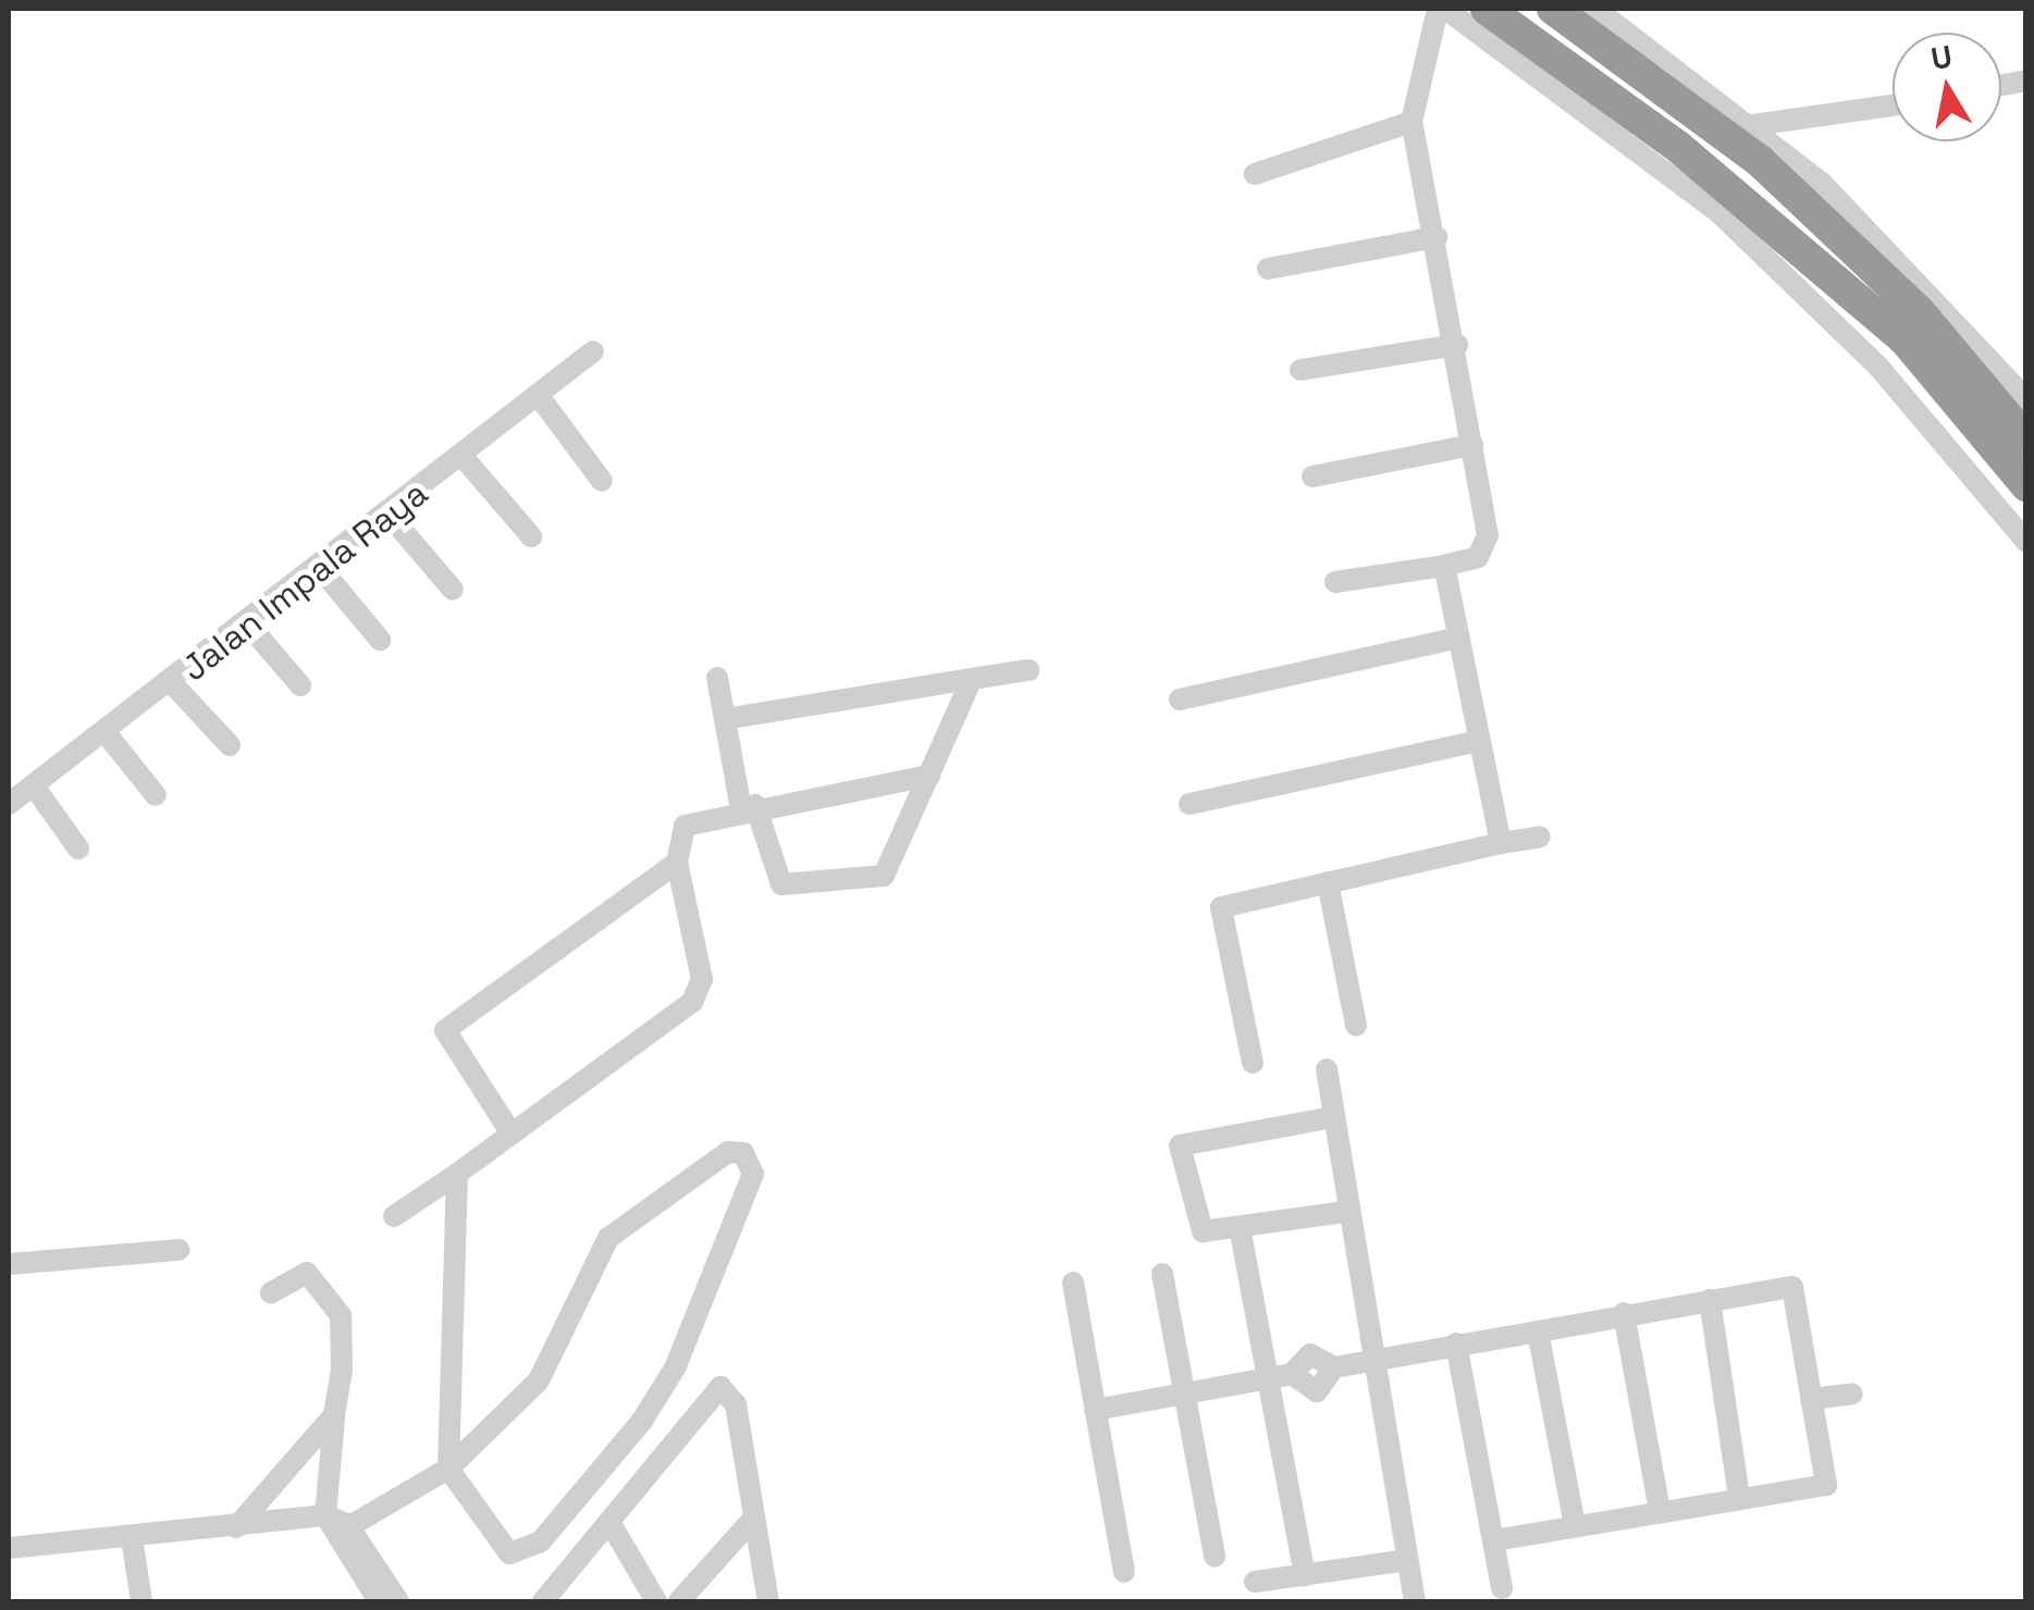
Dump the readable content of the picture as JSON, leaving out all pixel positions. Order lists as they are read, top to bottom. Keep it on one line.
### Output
{"streets":{"street":["Jalan Impala Raya"]},"north":"top"}
